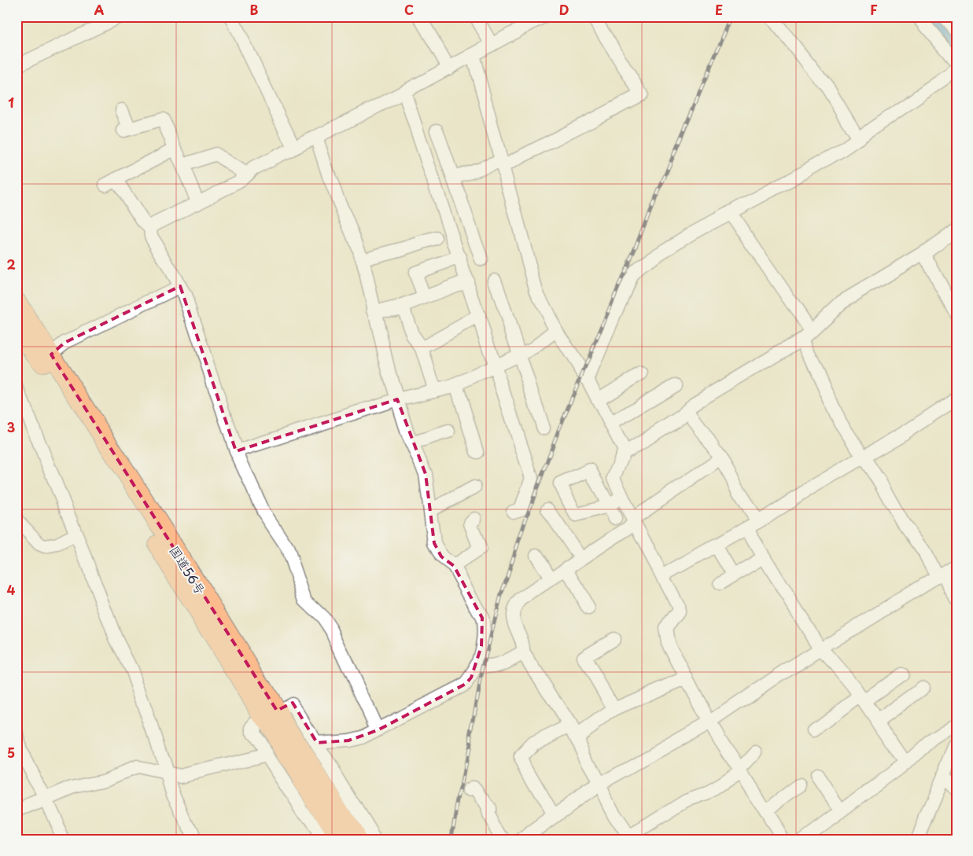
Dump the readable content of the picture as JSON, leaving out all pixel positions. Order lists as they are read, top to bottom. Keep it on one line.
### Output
{"streets":{"highway":["国道56号"]},"grid":{"columns":["A","B","C","D","E","F"],"rows":["1","2","3","4","5"]}}
